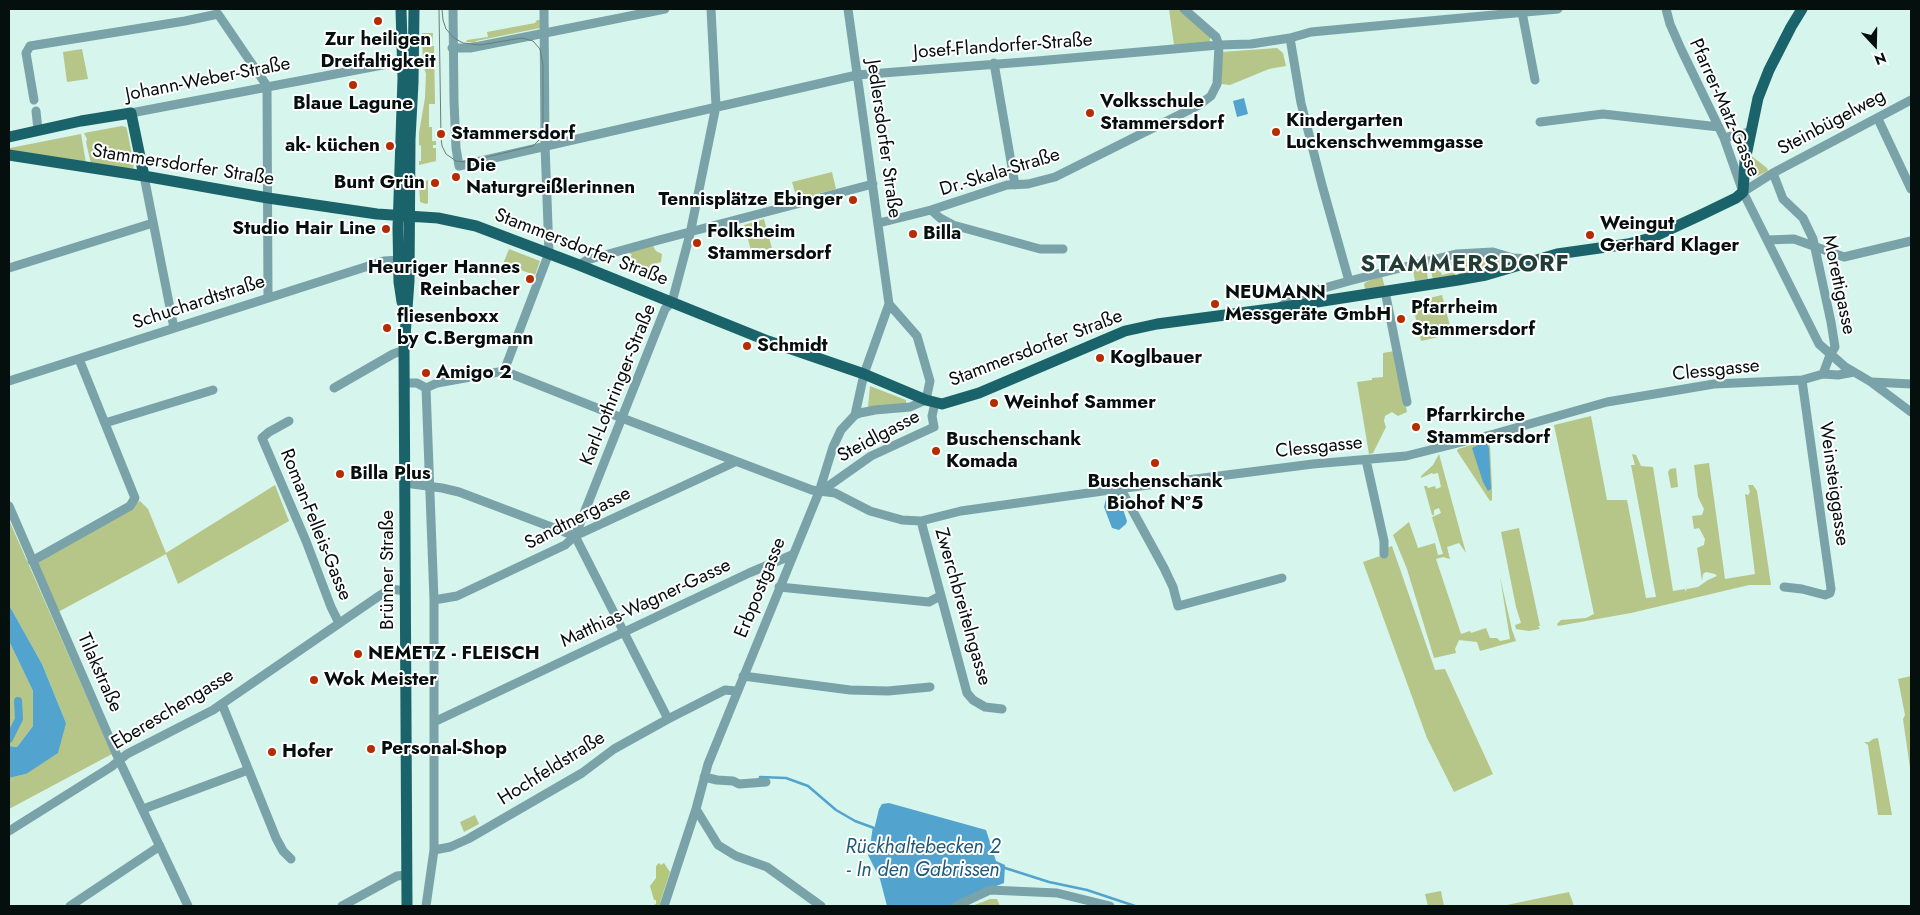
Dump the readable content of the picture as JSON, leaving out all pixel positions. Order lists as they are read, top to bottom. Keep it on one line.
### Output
{"streets":{"main road":["Johann-Weber-Straße","Stammersdorfer Straße","Brünner Straße"],"street":["Josef-Flandorfer-Straße","Pfarrer-Matz-Gasse","Steinbügelweg","Jedlersdorfer Straße","Dr.-Skala-Straße","Morettigasse","Schuchardtstraße","Clessgasse","Karl-Lothringer-Straße","Steidlgasse","Weinsteiggasse","Sandtnergasse","Roman-Felleis-Gasse","Erbpostgasse","Matthias-Wagner-Gasse","Zwerchbreitelngasse","Tilakstraße","Ebereschengasse","Hochfeldstraße"]},"crossings":[["Josef-Flandorfer-Straße","Jedlersdorfer Straße"],["Josef-Flandorfer-Straße","Dr.-Skala-Straße"],["Josef-Flandorfer-Straße","Karl-Lothringer-Straße"],["Johann-Weber-Straße","Brünner Straße"],["Pfarrer-Matz-Gasse","Steinbügelweg"],["Pfarrer-Matz-Gasse","Stammersdorfer Straße"],["Pfarrer-Matz-Gasse","Morettigasse"],["Pfarrer-Matz-Gasse","Clessgasse"],["Steinbügelweg","Stammersdorfer Straße"],["Steinbügelweg","Morettigasse"],["Jedlersdorfer Straße","Dr.-Skala-Straße"],["Stammersdorfer Straße","Karl-Lothringer-Straße"],["Stammersdorfer Straße","Steidlgasse"],["Stammersdorfer Straße","Brünner Straße"],["Schuchardtstraße","Brünner Straße"],["Clessgasse","Karl-Lothringer-Straße"],["Clessgasse","Steidlgasse"],["Clessgasse","Weinsteiggasse"],["Clessgasse","Sandtnergasse"],["Clessgasse","Erbpostgasse"],["Clessgasse","Zwerchbreitelngasse"],["Karl-Lothringer-Straße","Sandtnergasse"],["Steidlgasse","Erbpostgasse"],["Roman-Felleis-Gasse","Ebereschengasse"],["Brünner Straße","Ebereschengasse"],["Erbpostgasse","Matthias-Wagner-Gasse"],["Erbpostgasse","Hochfeldstraße"],["Tilakstraße","Ebereschengasse"]],"districts":["STAMMERSDORF"],"water":["Rückhaltebecken 2 - In den Gabrissen"],"places":["Zur heiligen Dreifaltigkeit","Blaue Lagune","Volksschule Stammersdorf","Kindergarten Luckenschwemmgasse","Stammersdorf","ak- küchen","Die Naturgreißlerinnen","Bunt Grün","Tennisplätze Ebinger","Studio Hair Line","Billa","Weingut Gerhard Klager","Folksheim Stammersdorf","Heuriger Hannes Reinbacher","NEUMANN Messgeräte GmbH","Pfarrheim Stammersdorf","fliesenboxx by C.Bergmann","Schmidt","Koglbauer","Amigo 2","Weinhof Sammer","Pfarrkirche Stammersdorf","Buschenschank Komada","Buschenschank Biohof N°5","Billa Plus","NEMETZ - FLEISCH","Wok Meister","Personal-Shop","Hofer"],"north":"bottom"}
